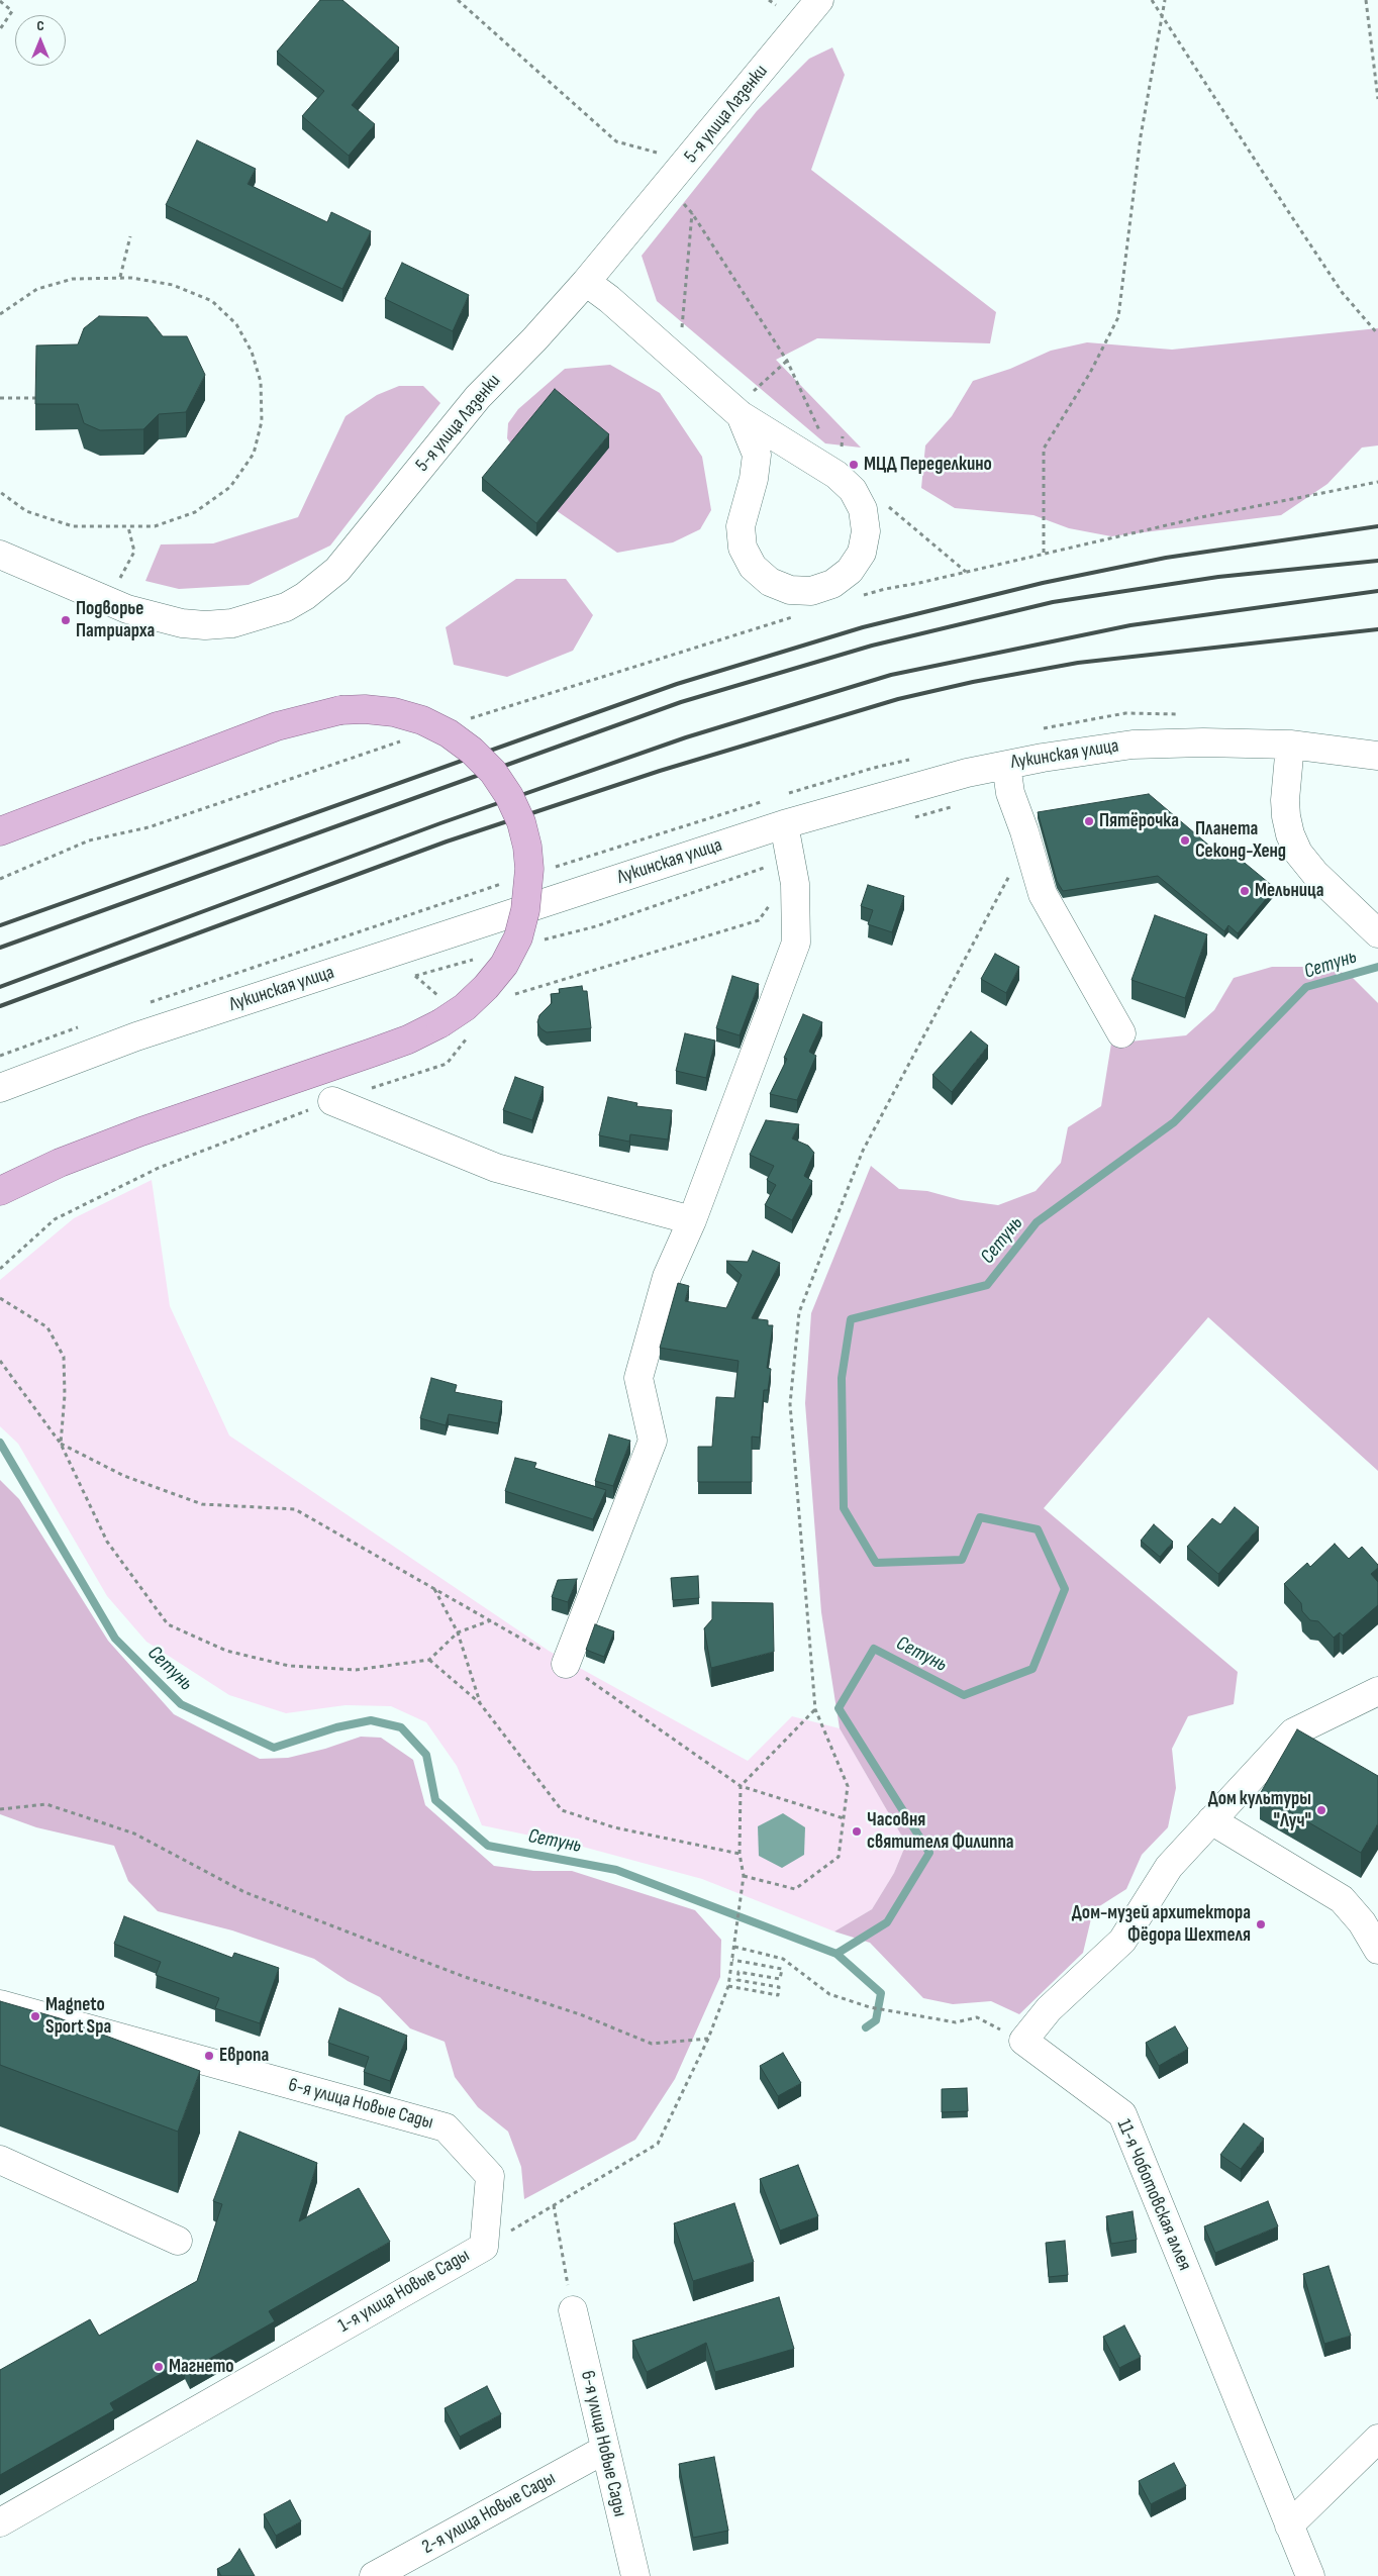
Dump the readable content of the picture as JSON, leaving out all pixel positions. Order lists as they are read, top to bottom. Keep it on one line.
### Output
{"streets":{"street":["5-я улица Лазенки","Лукинская улица","6-я улица Новые Сады","11-я Чоботовская аллея","1-я улица Новые Сады","2-я улица Новые Сады"]},"crossings":[["6-я улица Новые Сады","1-я улица Новые Сады"],["6-я улица Новые Сады","2-я улица Новые Сады"]],"water":["Сетунь"],"places":["МЦД Переделкино","Подворье Патриарха","Пятёрочка","Планета Секонд-Хенд","Мельница","Дом культуры \"Луч\"","Часовня святителя Филиппа","Дом-музей архитектора Фёдора Шехтеля","Magneto Sport Spa","Европа","Магнето"],"north":"top"}
